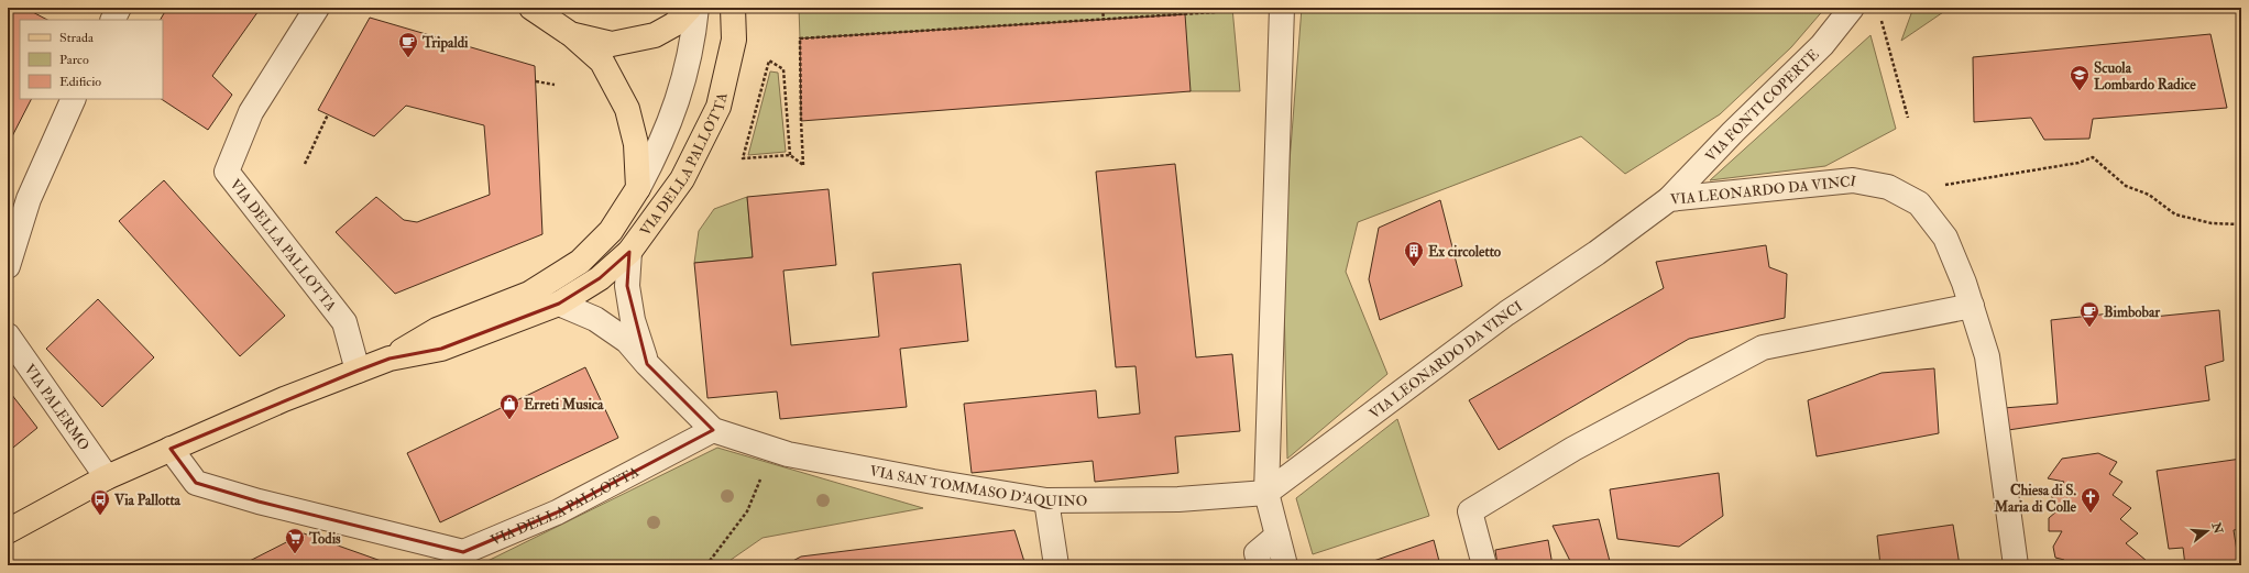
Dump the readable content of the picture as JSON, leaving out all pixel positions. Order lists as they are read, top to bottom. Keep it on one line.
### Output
{"streets":{"main road":["VIA DELLA PALLOTTA"],"street":["VIA FONTI COPERTE","VIA LEONARDO DA VINCI","VIA PALERMO","VIA SAN TOMMASO D'AQUINO"]},"crossings":[["VIA FONTI COPERTE","VIA LEONARDO DA VINCI"],["VIA DELLA PALLOTTA","VIA PALERMO"],["VIA DELLA PALLOTTA","VIA SAN TOMMASO D'AQUINO"],["VIA LEONARDO DA VINCI","VIA SAN TOMMASO D'AQUINO"]],"places":{"cafe":["Tripaldi","Bimbobar"],"school or university":["Scuola Lombardo Radice"],"building":["Ex circoletto"],"shop":["Erreti Musica"],"church":["Chiesa di S. Maria di Colle"],"bus stop":["Via Pallotta"],"supermarket":["Todis"]},"legend":["Strada","Parco","Edificio"],"north":"right"}
